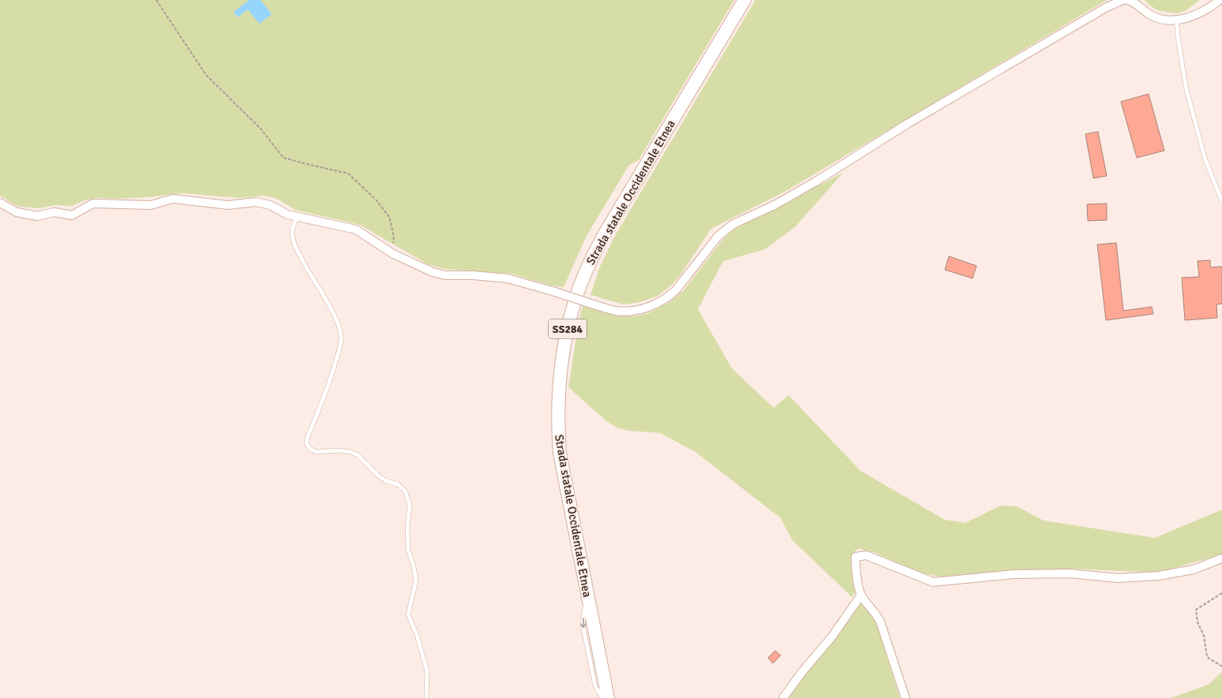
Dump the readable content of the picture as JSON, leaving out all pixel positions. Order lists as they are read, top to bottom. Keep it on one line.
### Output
{"streets":{"main road":["Strada statale Occidentale Etnea","SS284"]}}
